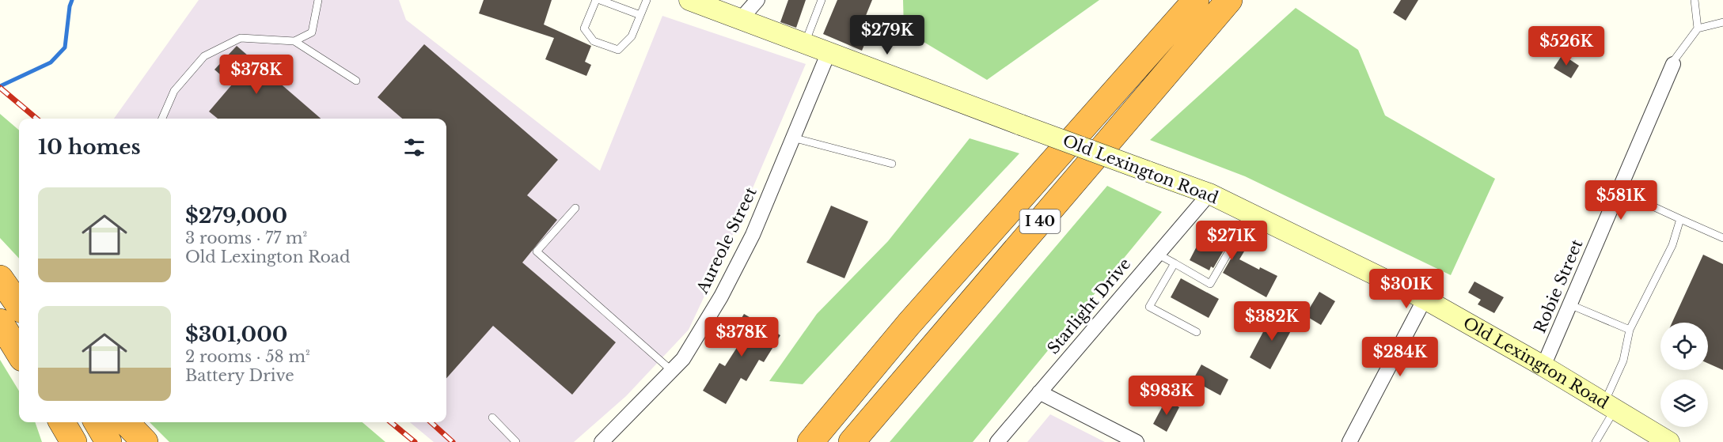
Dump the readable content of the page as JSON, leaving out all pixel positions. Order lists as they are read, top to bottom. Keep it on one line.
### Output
{"streets":{"highway":["I 40"],"main road":["Old Lexington Road"],"street":["Aureole Street","Robie Street","Starlight Drive"]},"crossings":[["Old Lexington Road","Aureole Street"],["Old Lexington Road","Robie Street"],["Old Lexington Road","Starlight Drive"]],"page":{"price":["$279K","$526K","$378K","$581K","$271K","$301K","$382K","$378K","$284K","$983K"],"heading":"10 homes","list":[{"name":"$279,000","note":"3 rooms · 77 m² · Old Lexington Road"},{"name":"$301,000","note":"2 rooms · 58 m² · Battery Drive"}]}}
